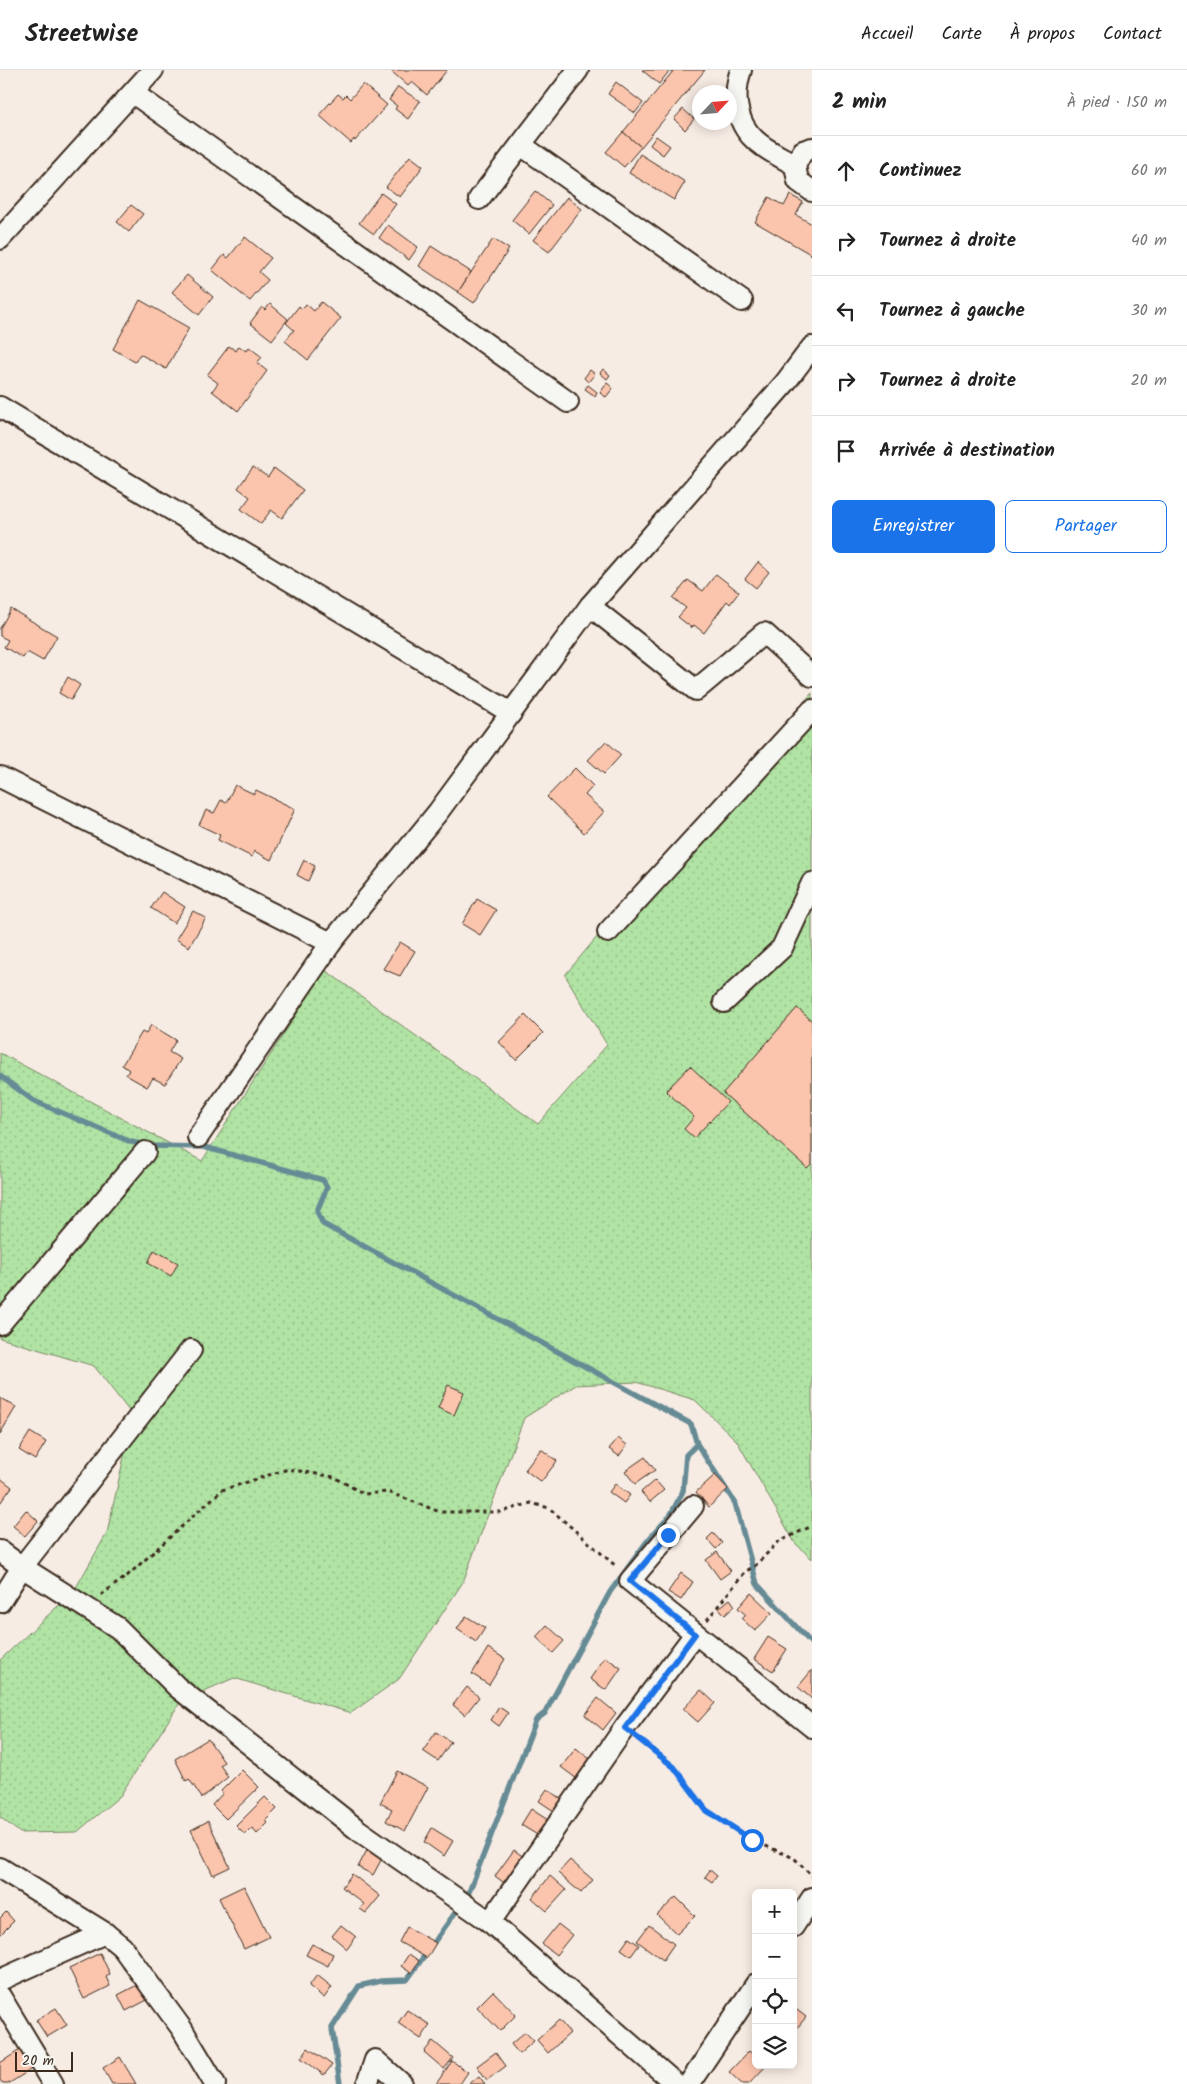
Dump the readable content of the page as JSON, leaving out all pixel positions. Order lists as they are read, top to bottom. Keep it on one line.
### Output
{"scale_bar":"20 m","north":"top right","page":{"header":"Streetwise","nav":["Accueil","Carte","À propos","Contact"],"heading":["2 min","À pied · 150 m"],"list":[["Continuez","60 m"],["Tournez à droite","40 m"],["Tournez à gauche","30 m"],["Tournez à droite","20 m"],"Arrivée à destination"],"buttons":["Enregistrer","Partager"],"map_buttons":["+","−"],"scale":"20 m"}}
